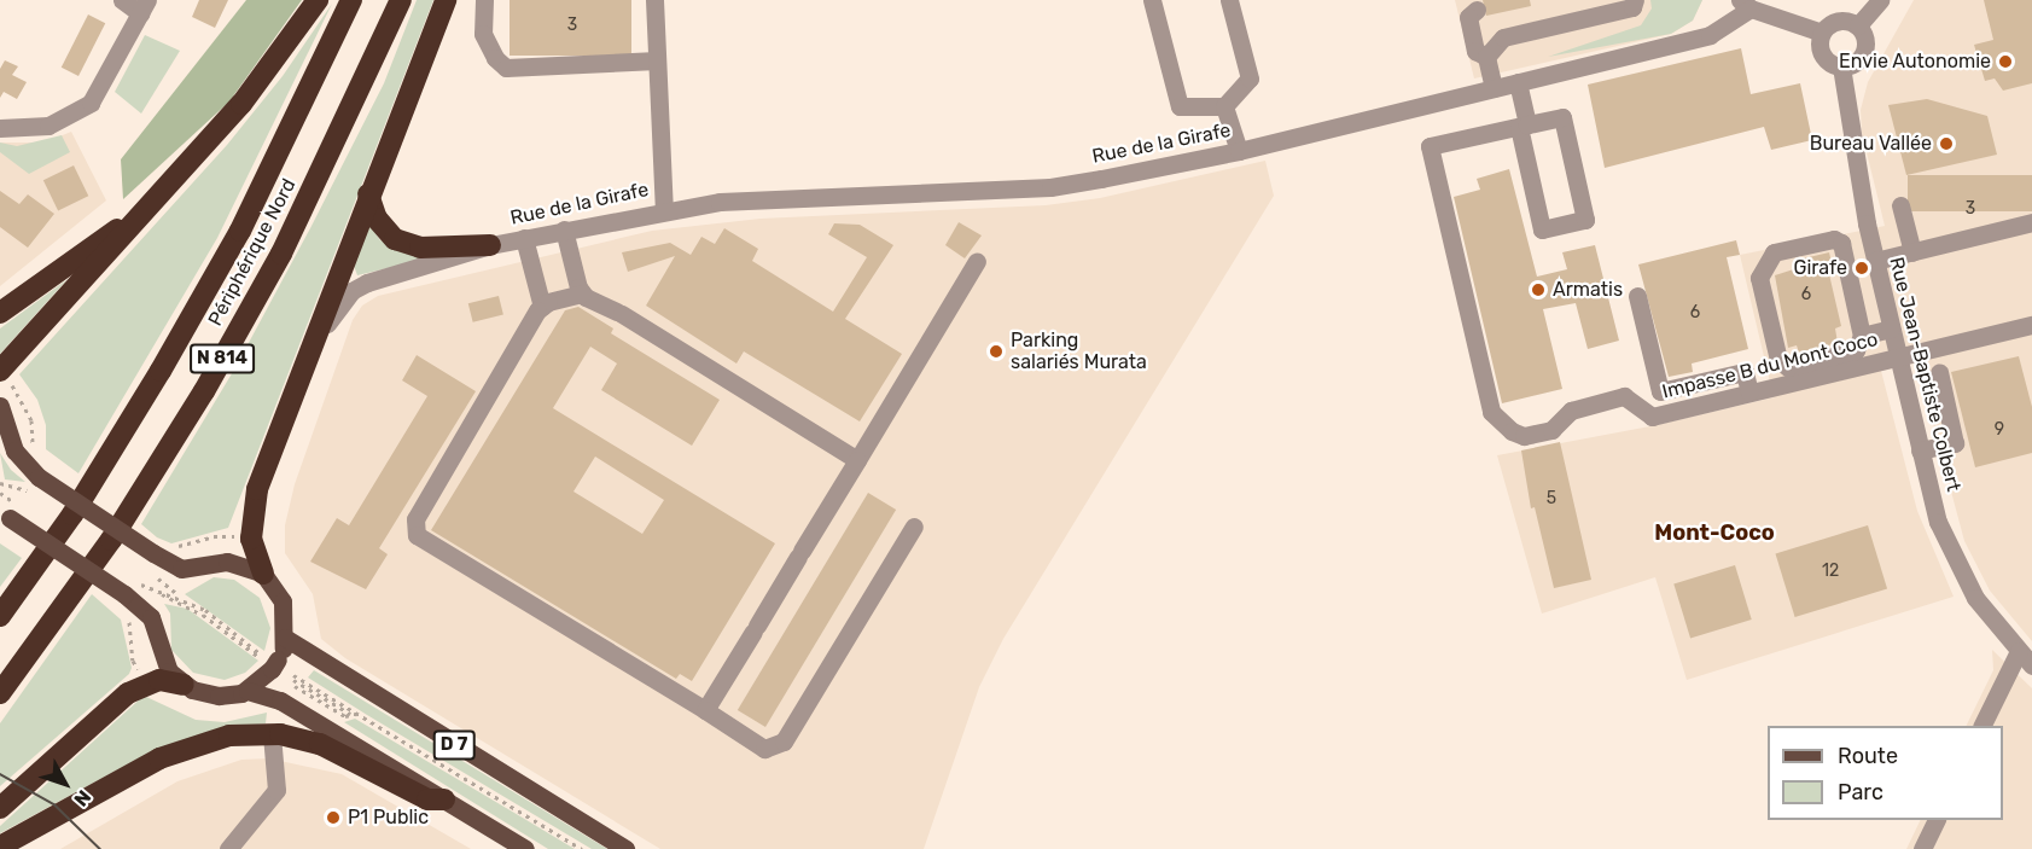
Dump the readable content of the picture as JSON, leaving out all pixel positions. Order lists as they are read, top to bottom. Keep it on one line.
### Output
{"streets":{"highway":["Périphérique Nord","N 814"],"main road":["D 7"],"street":["Rue de la Girafe","Impasse B du Mont Coco","Rue Jean-Baptiste Colbert"]},"crossings":[["Rue de la Girafe","Rue Jean-Baptiste Colbert"],["Impasse B du Mont Coco","Rue Jean-Baptiste Colbert"]],"districts":["Mont-Coco"],"places":["Envie Autonomie","Bureau Vallée","Girafe","Armatis","Parking salariés Murata","P1 Public"],"house_numbers":["3","3","6","6","9","5","12"],"legend":["Route","Parc"],"north":"bottom right"}
